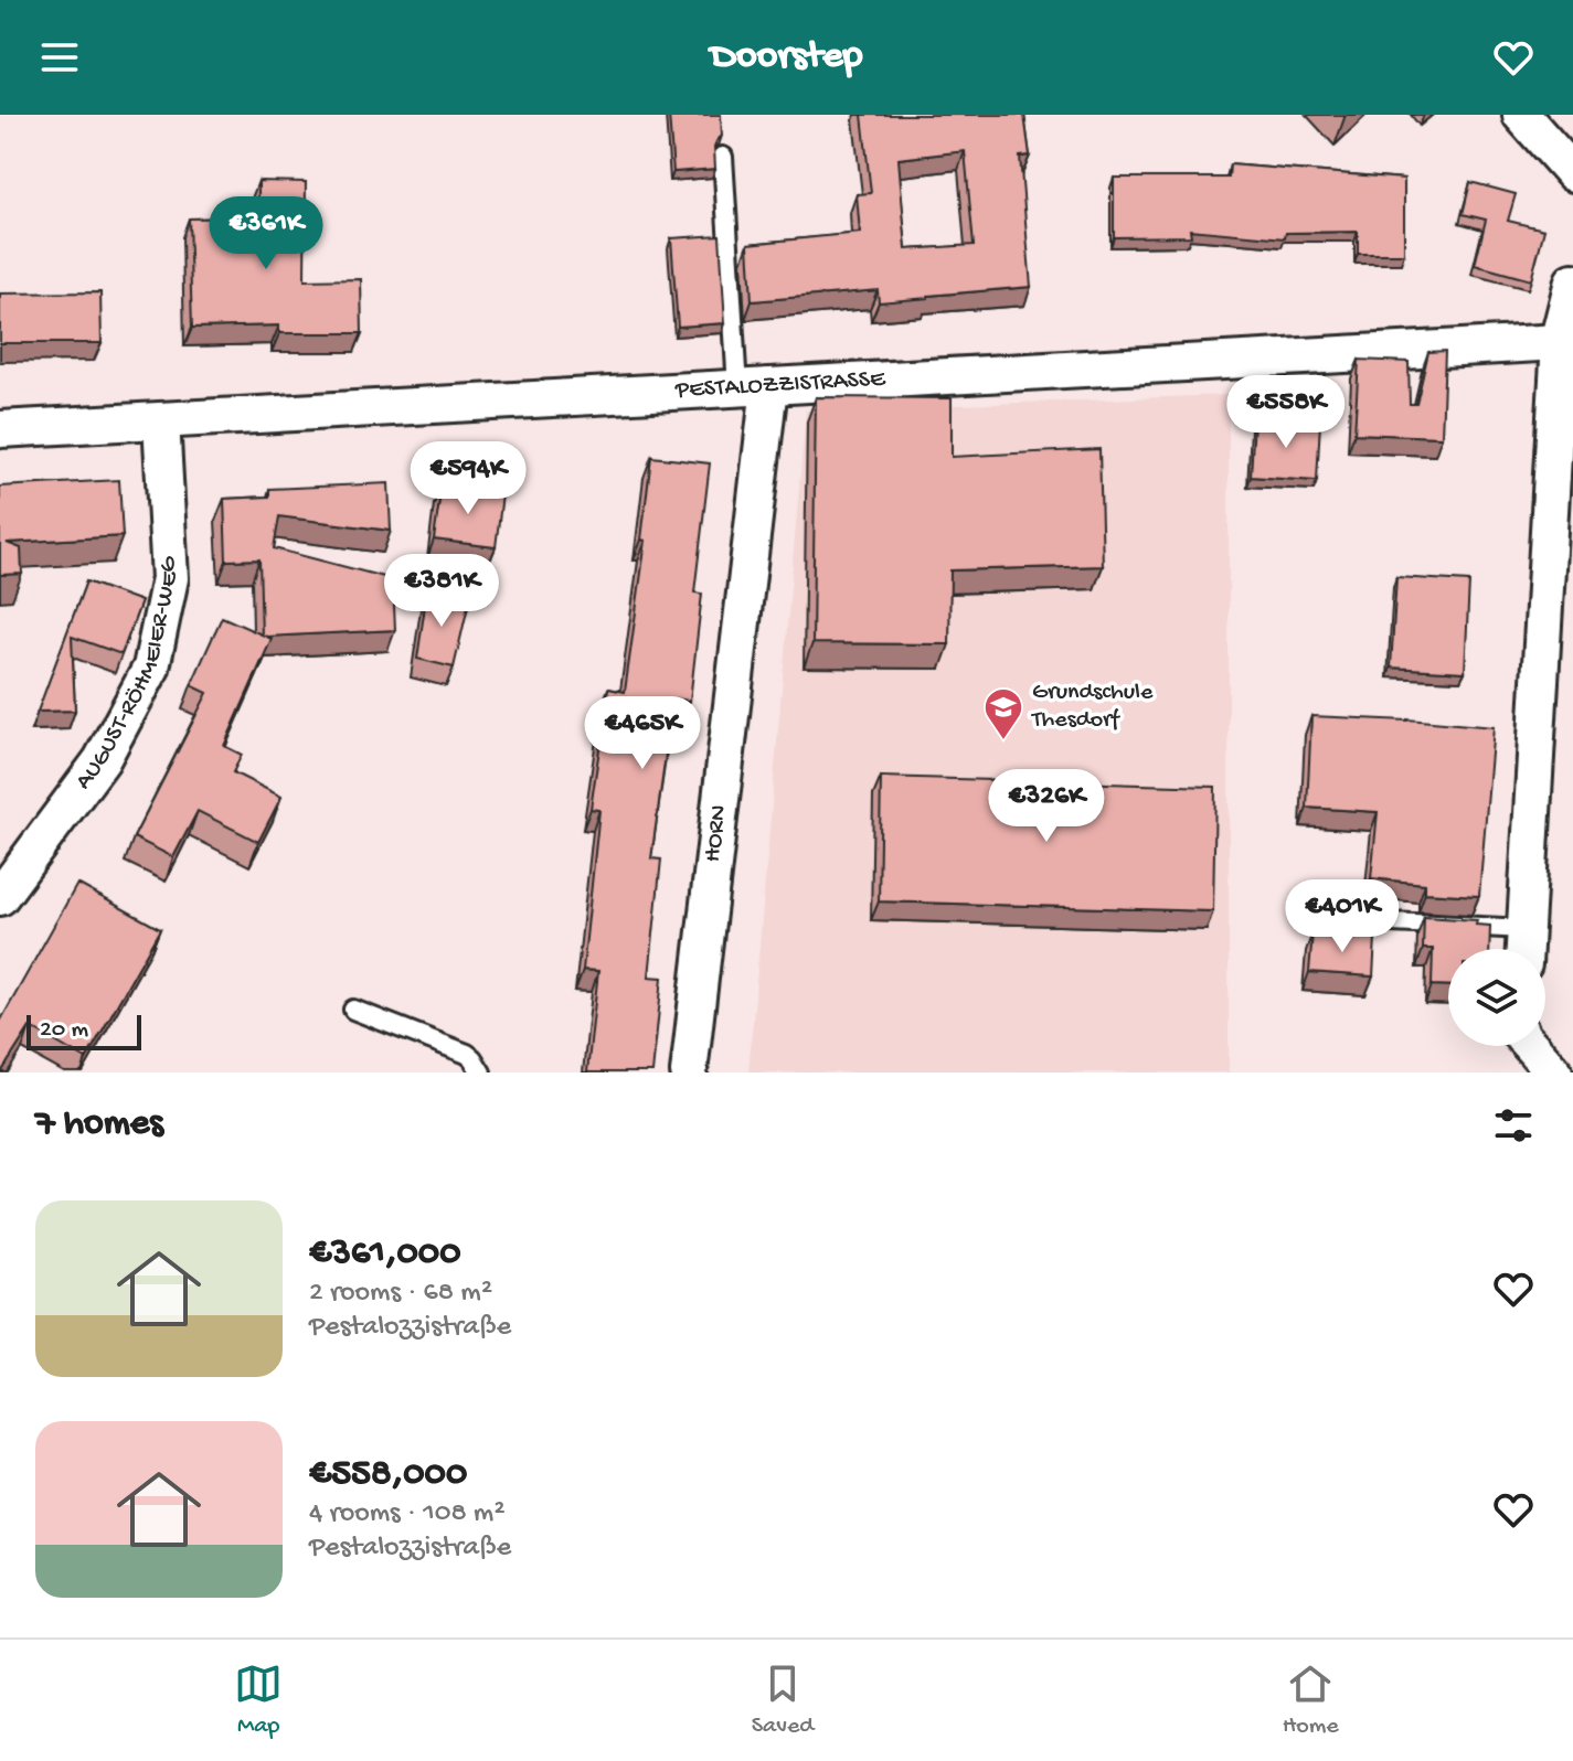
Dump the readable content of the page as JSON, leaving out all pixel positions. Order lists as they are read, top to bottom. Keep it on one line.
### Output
{"streets":{"street":["PESTALOZZISTRASSE","AUGUST-RÖHMEIER-WEG","HORN"]},"crossings":[["PESTALOZZISTRASSE","AUGUST-RÖHMEIER-WEG"],["PESTALOZZISTRASSE","HORN"]],"places":{"school or university":["Grundschule Thesdorf"]},"scale_bar":"20 m","page":{"header":"Doorstep","price":["€361K","€558K","€594K","€381K","€465K","€326K","€401K"],"scale":"20 m","heading":"7 homes","list":[{"name":"€361,000","note":"2 rooms · 68 m² · Pestalozzistraße"},{"name":"€558,000","note":"4 rooms · 108 m² · Pestalozzistraße"}],"tabs":["Map","Saved","Home"]}}
